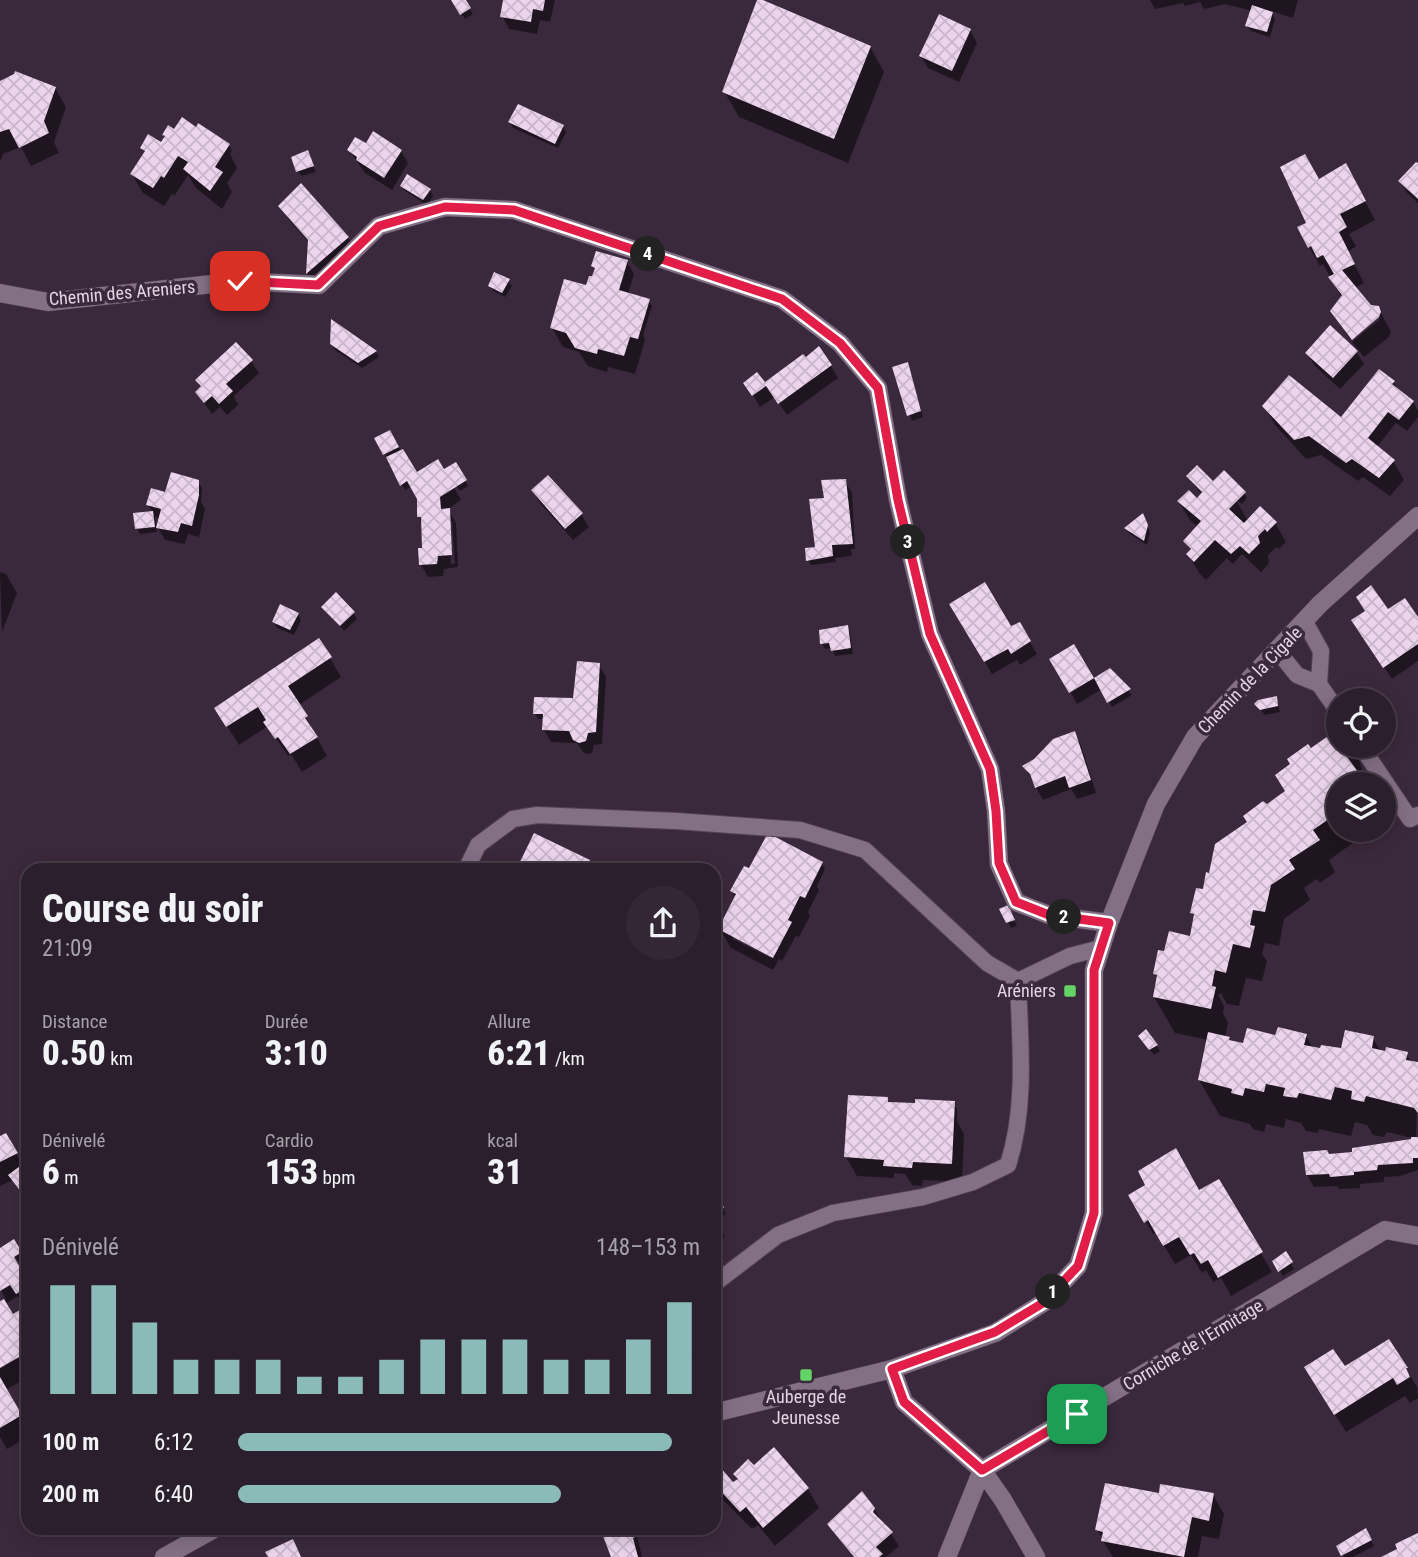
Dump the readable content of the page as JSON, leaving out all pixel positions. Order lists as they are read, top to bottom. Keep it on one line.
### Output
{"streets":{"street":["Chemin des Areniers","Chemin de la Cigale","Corniche de l'Ermitage"]},"crossings":[["Chemin des Areniers","Chemin de la Cigale"]],"places":{"transit":["Aréniers","Auberge de Jeunesse"]},"page":{"pins":["4","3","2","1"],"heading":["Course du soir","21:09"],"stats":[["Distance","0.50 km"],["Durée","3:10"],["Allure","6:21 /km"],["Dénivelé","6 m"],["Cardio","153 bpm"],["kcal","31"]],"chart":["Dénivelé","148–153 m"],"list":[{"name":"100 m","note":"6:12"},{"name":"200 m","note":"6:40"}]}}
